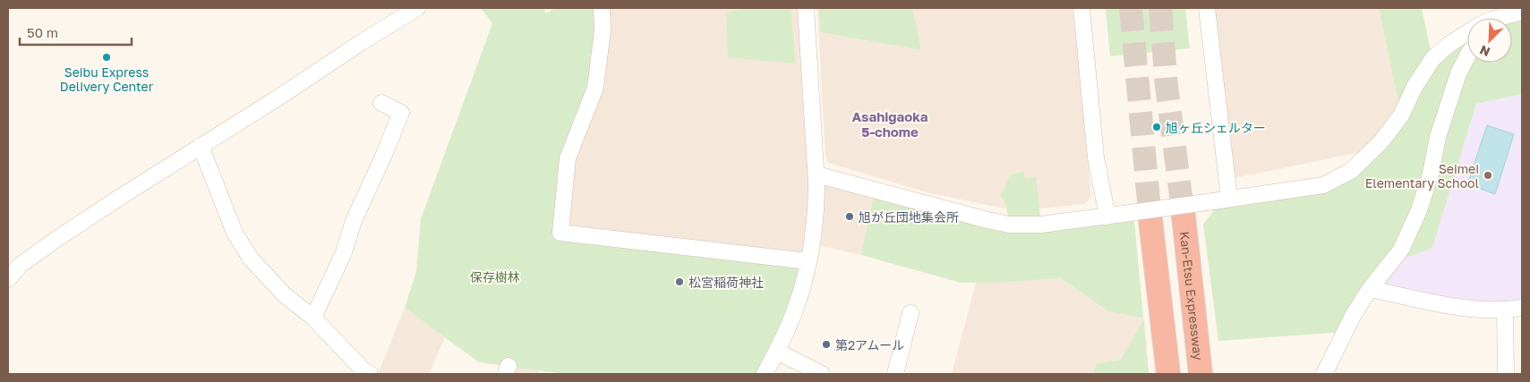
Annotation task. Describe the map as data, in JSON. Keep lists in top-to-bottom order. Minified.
{"streets":{"highway":["Kan-Etsu Expressway"]},"districts":["Asahigaoka 5-chome"],"parks":["保存樹林"],"places":["Seibu Express Delivery Center","旭ヶ丘シェルター","Seimei Elementary School","旭が丘団地集会所","松宮稲荷神社","第2アムール"],"scale_bar":"50 m","north":"bottom left"}
